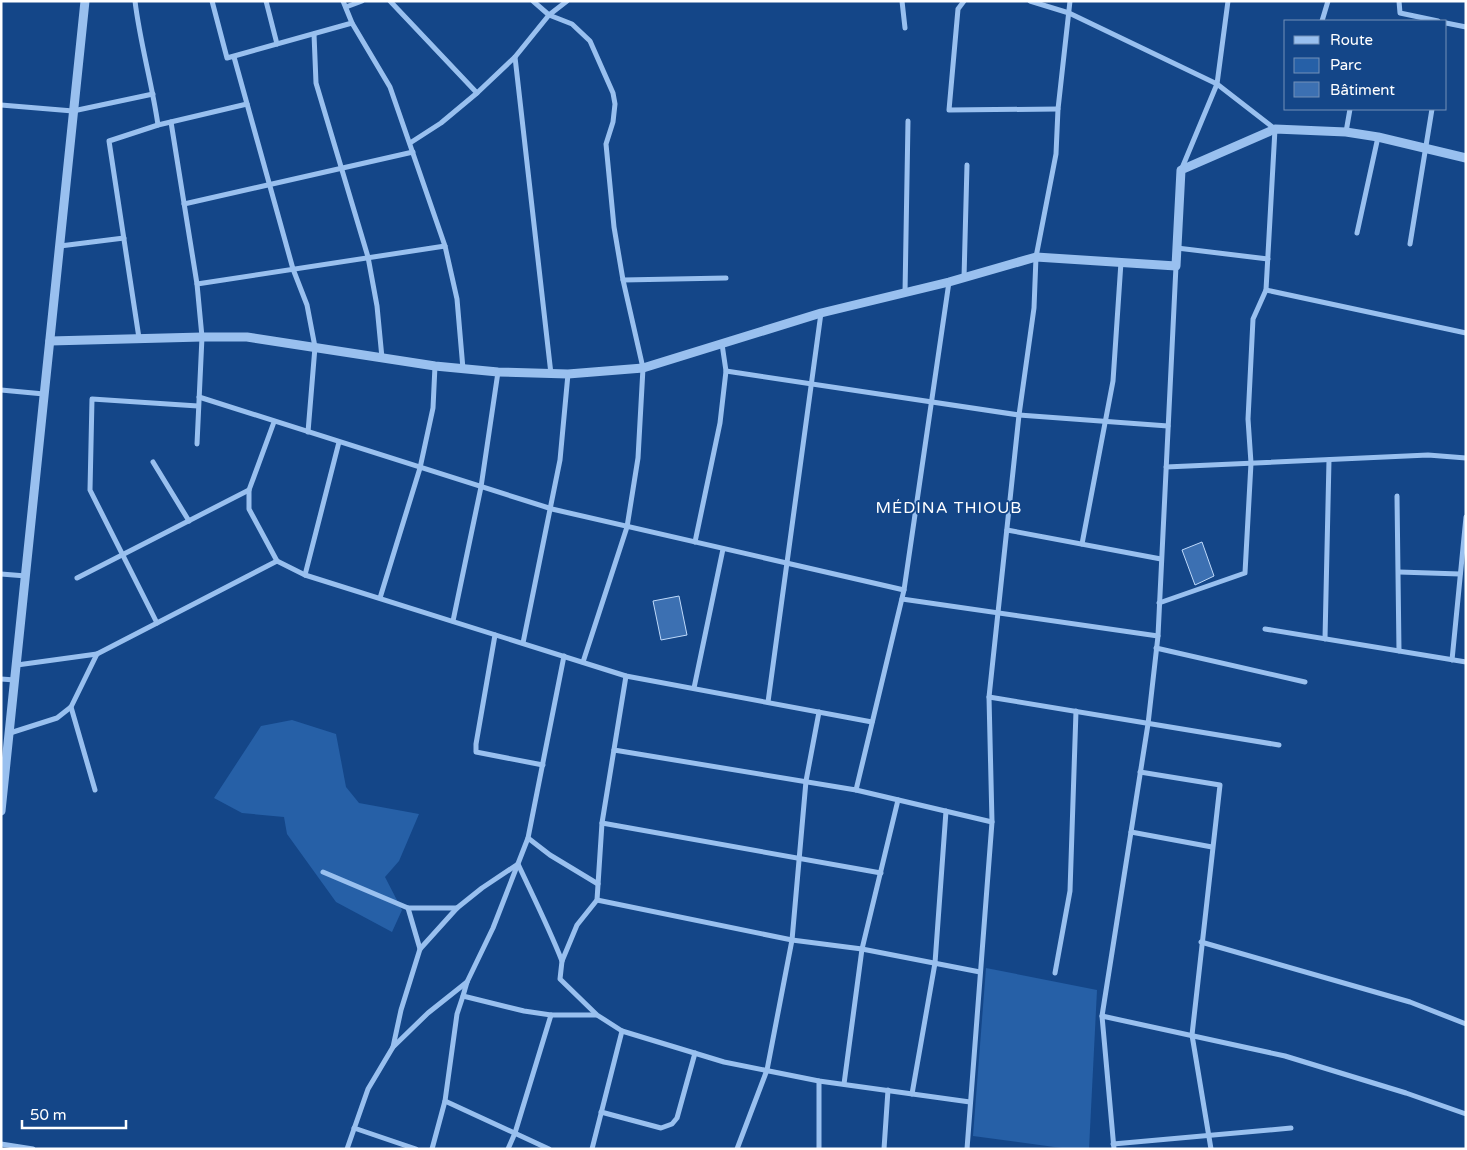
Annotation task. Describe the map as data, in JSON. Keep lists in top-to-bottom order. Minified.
{"districts":["MÉDINA THIOUB"],"legend":["Route","Parc","Bâtiment"],"scale_bar":"50 m"}
